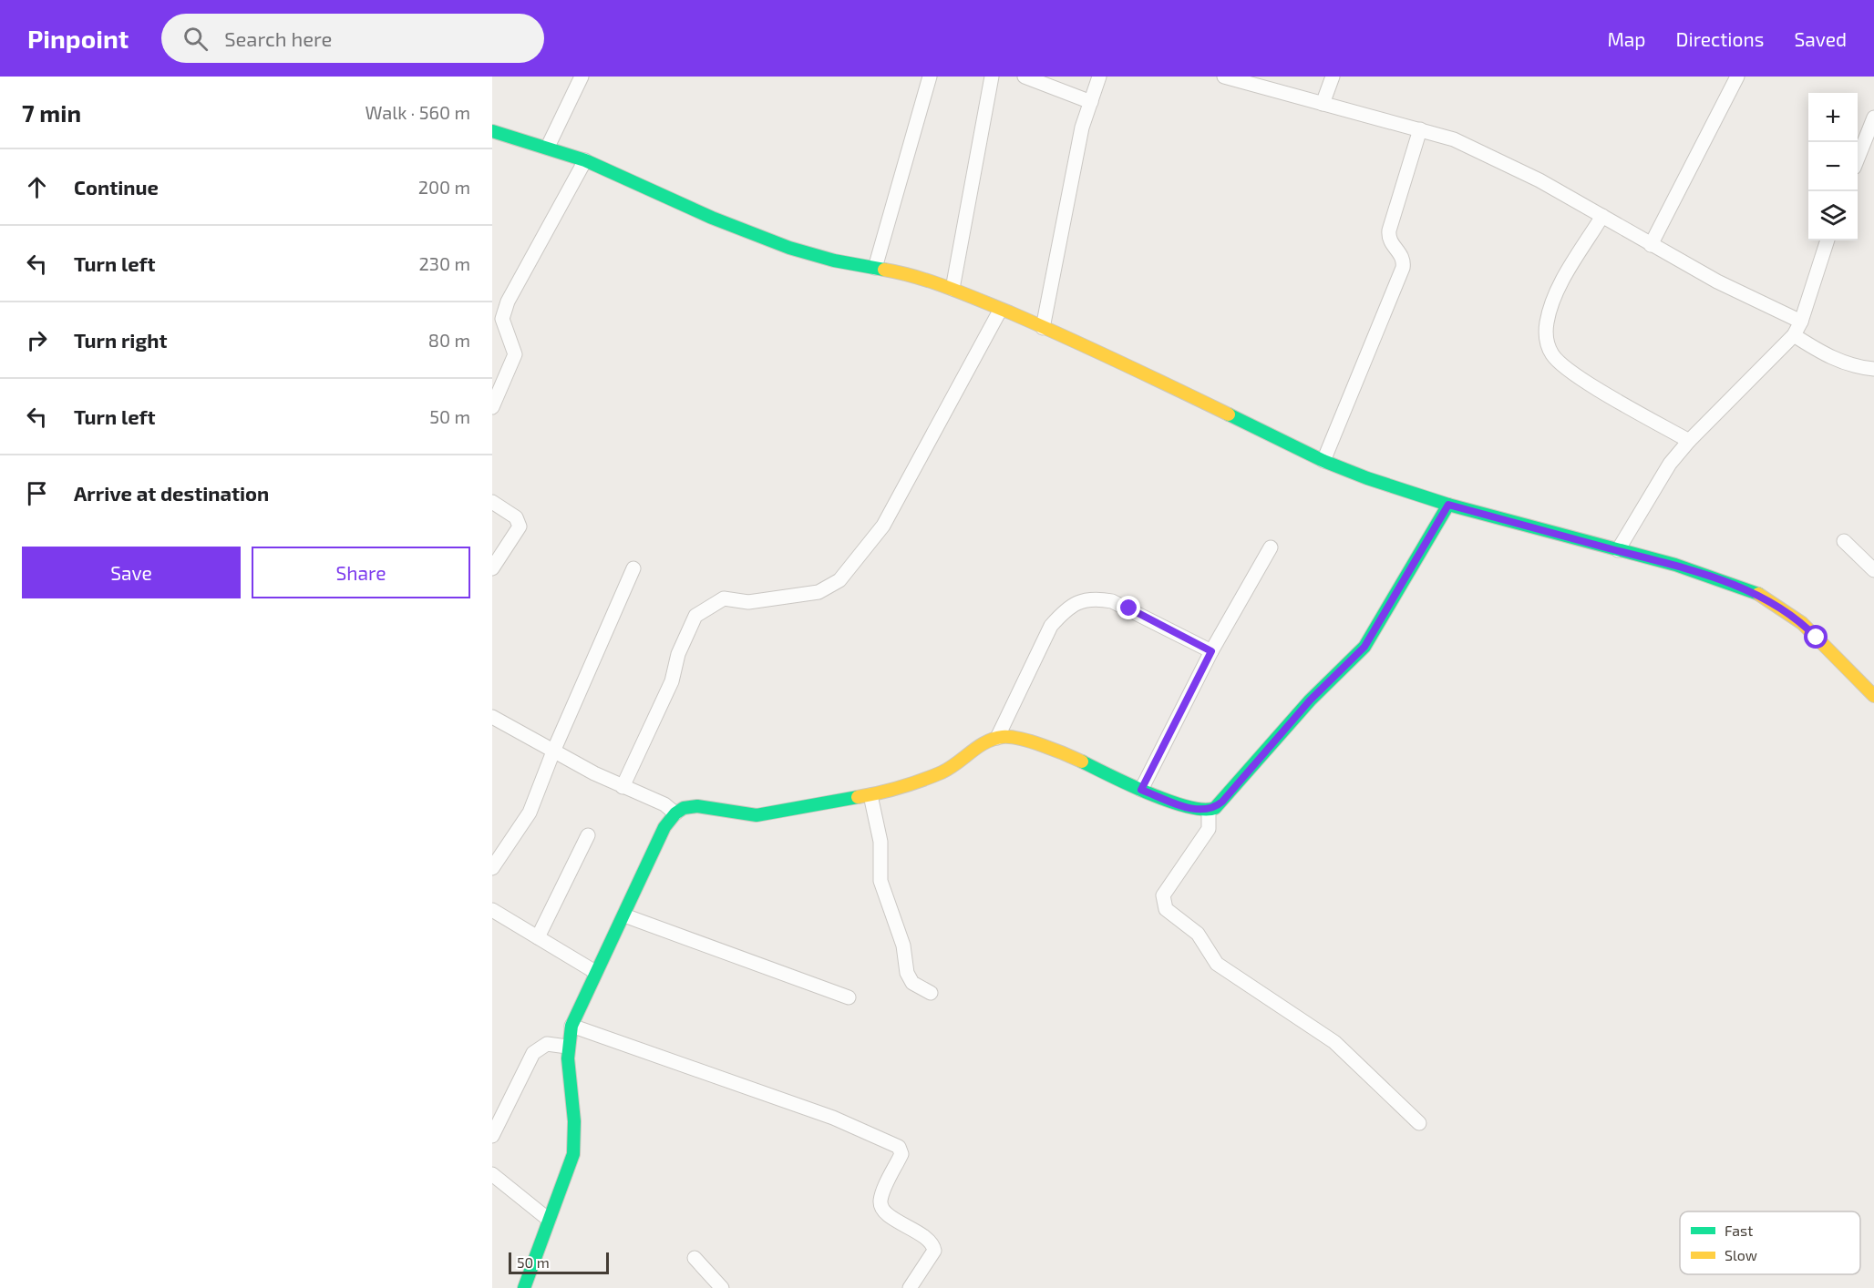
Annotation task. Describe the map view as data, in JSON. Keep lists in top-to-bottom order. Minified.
{"legend":["Fast","Slow"],"scale_bar":"50 m","page":{"header":"Pinpoint","search":"Search here","nav":["Map","Directions","Saved"],"heading":["7 min","Walk · 560 m"],"map_buttons":["+","−"],"list":[["Continue","200 m"],["Turn left","230 m"],["Turn right","80 m"],["Turn left","50 m"],"Arrive at destination"],"buttons":["Save","Share"],"scale":"50 m"}}
